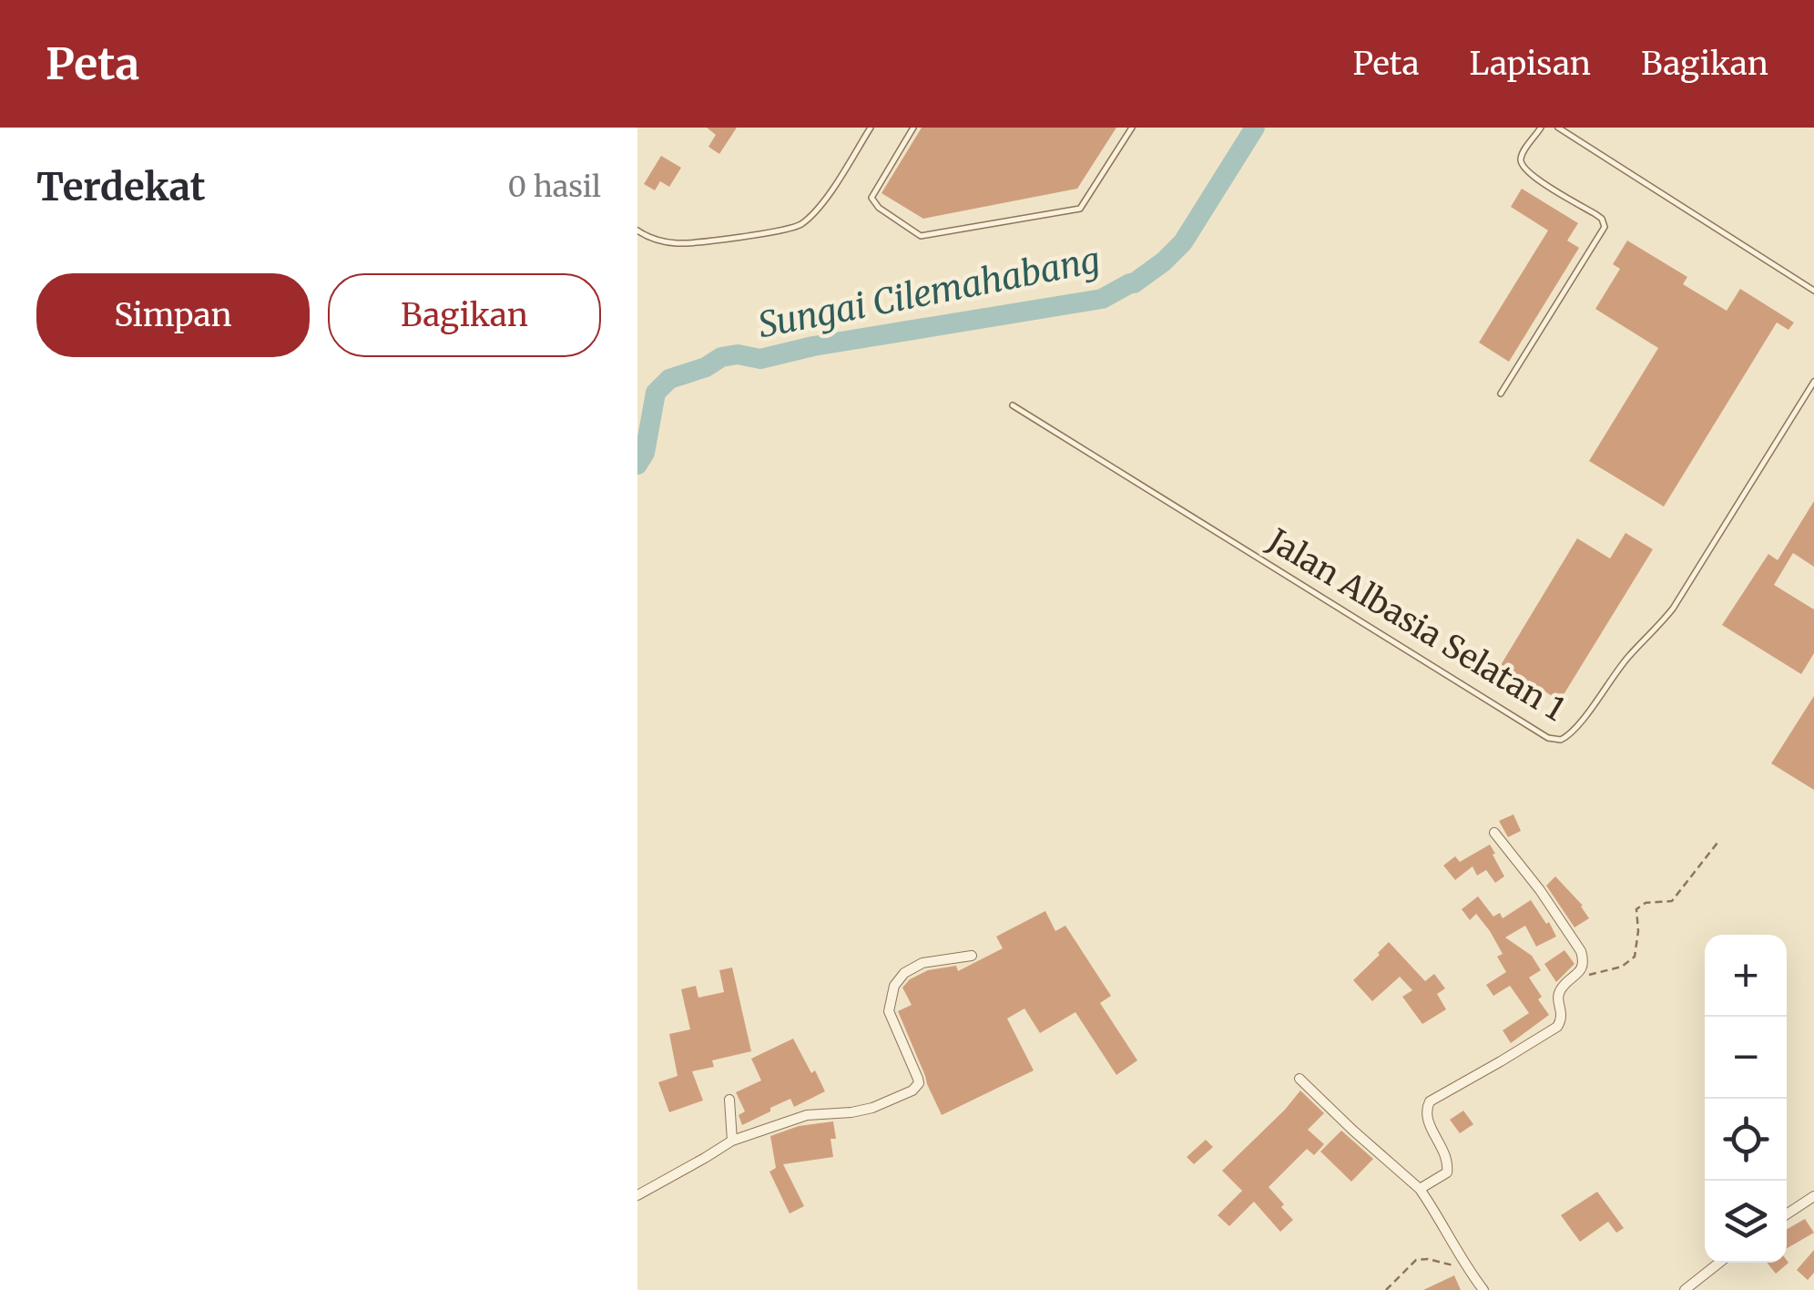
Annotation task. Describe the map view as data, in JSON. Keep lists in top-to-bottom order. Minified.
{"streets":{"lane":["Jalan Albasia Selatan 1"]},"water":["Sungai Cilemahabang"],"page":{"header":"Peta","nav":["Peta","Lapisan","Bagikan"],"heading":["Terdekat","0 hasil"],"buttons":["Simpan","Bagikan"],"map_buttons":["+","−"]}}
